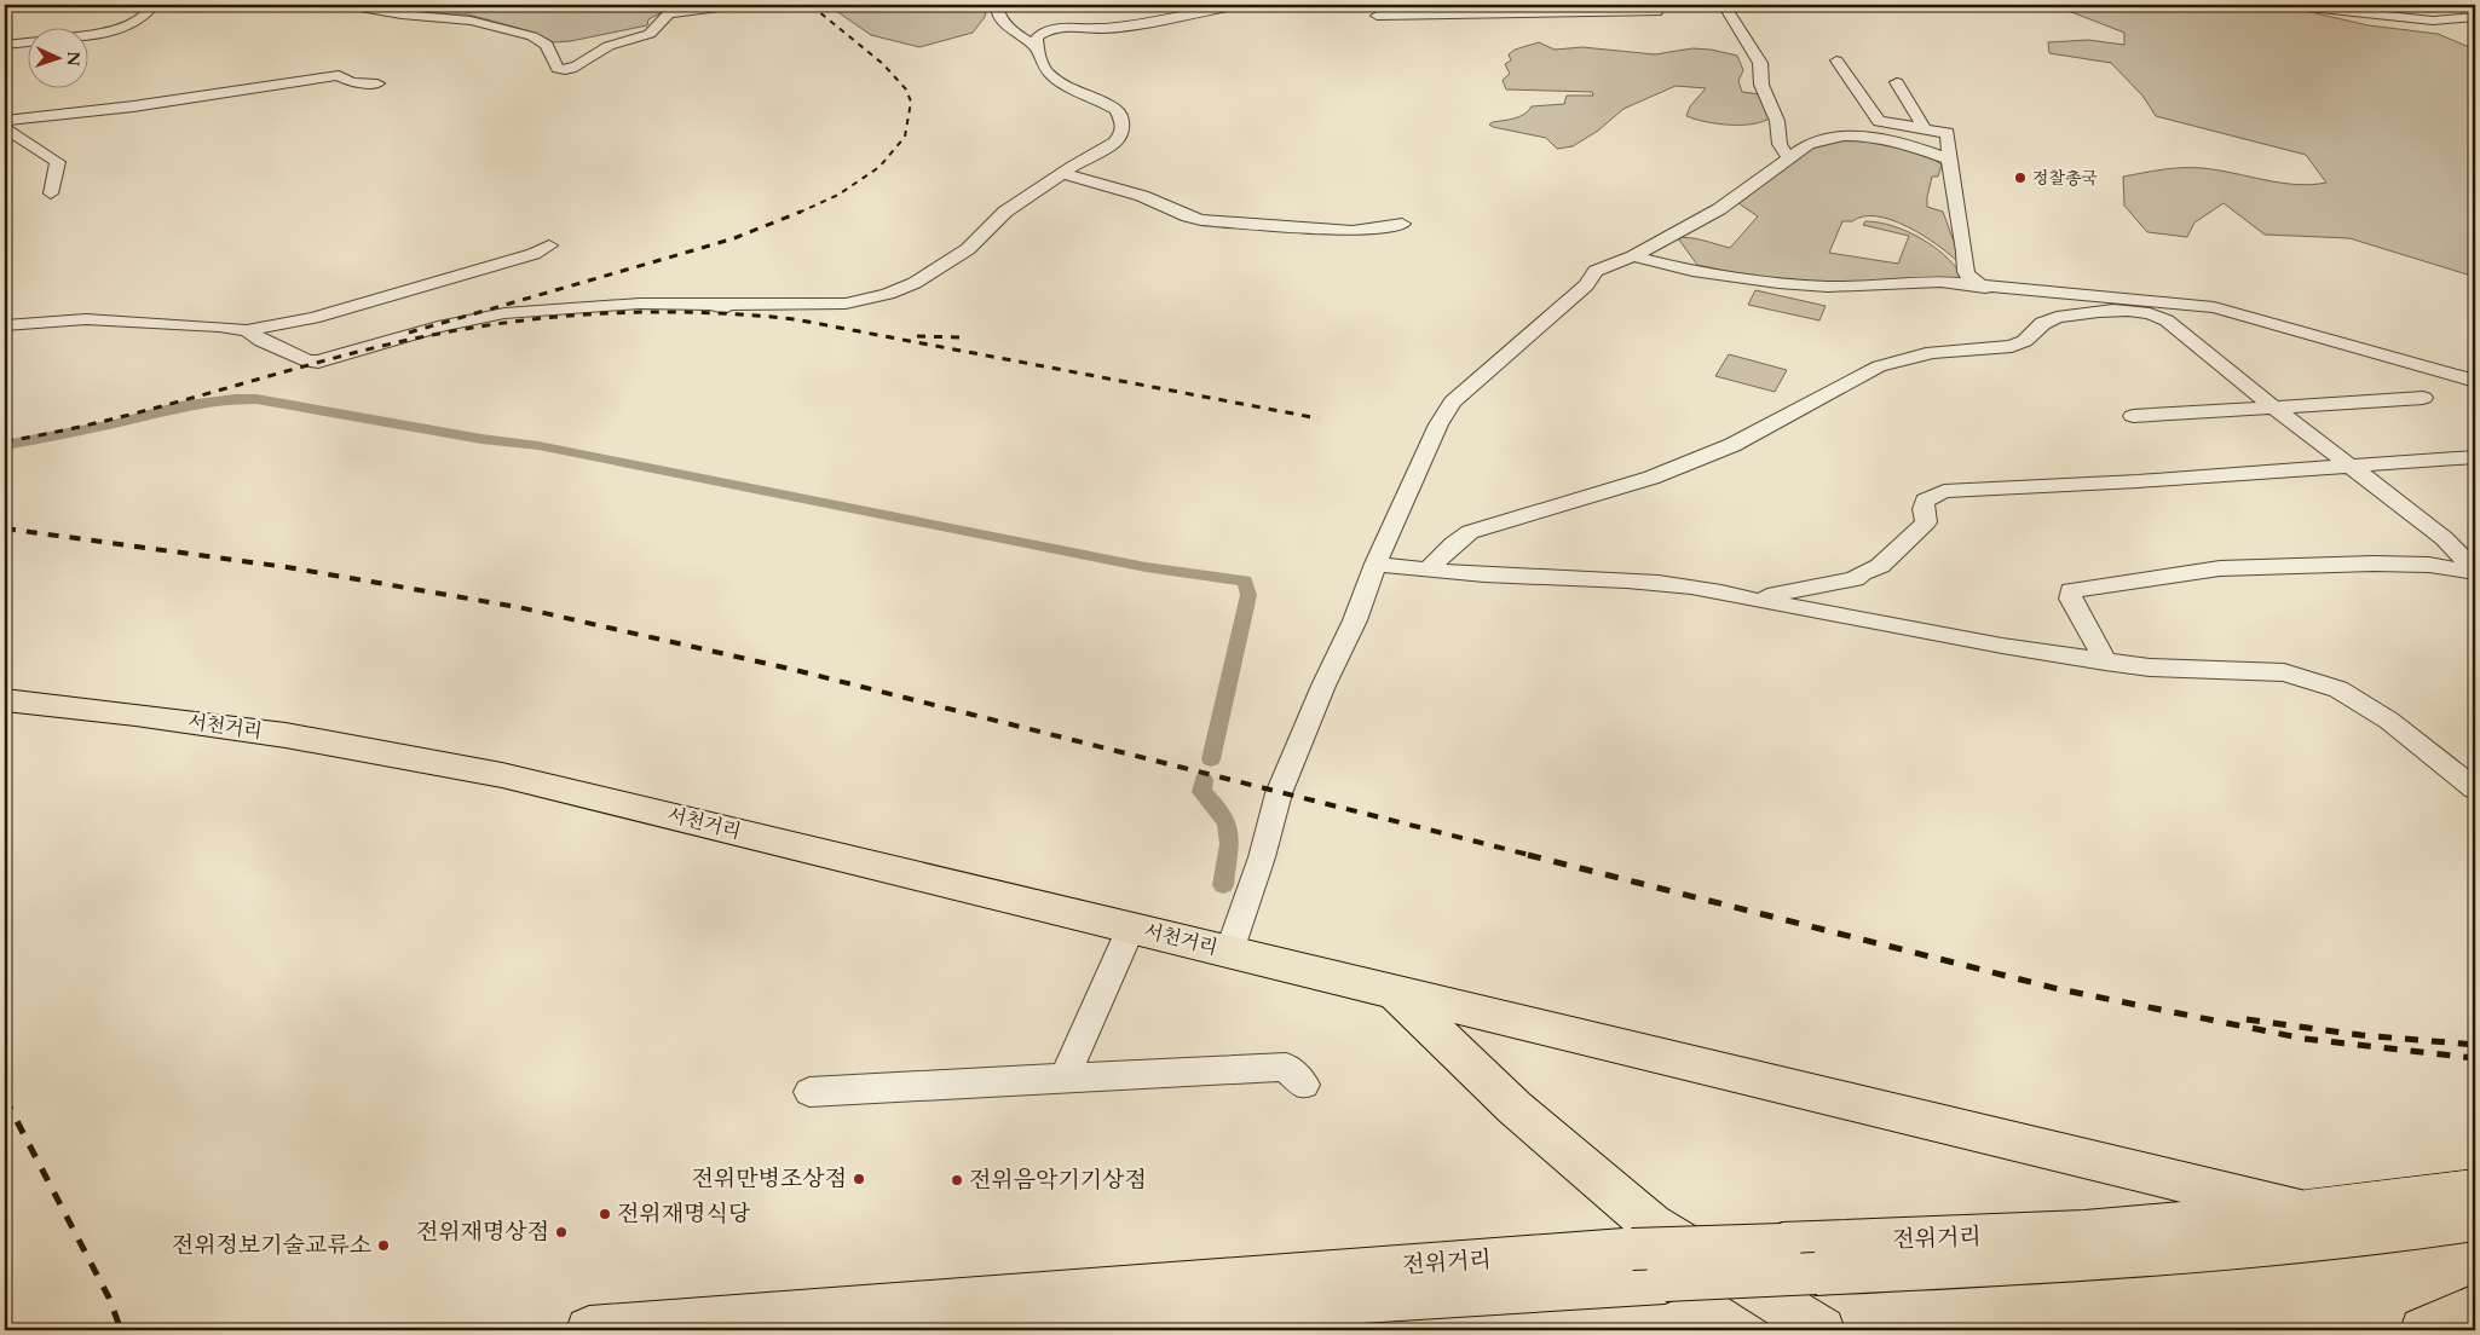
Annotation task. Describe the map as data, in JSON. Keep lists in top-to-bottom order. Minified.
{"streets":{"main road":["서천거리","전위거리"]},"crossings":[["서천거리","전위거리"]],"places":["정찰총국","전위만병조상점","전위음악기기상점","전위재명식당","전위재명상점","전위정보기술교류소"],"north":"right"}
